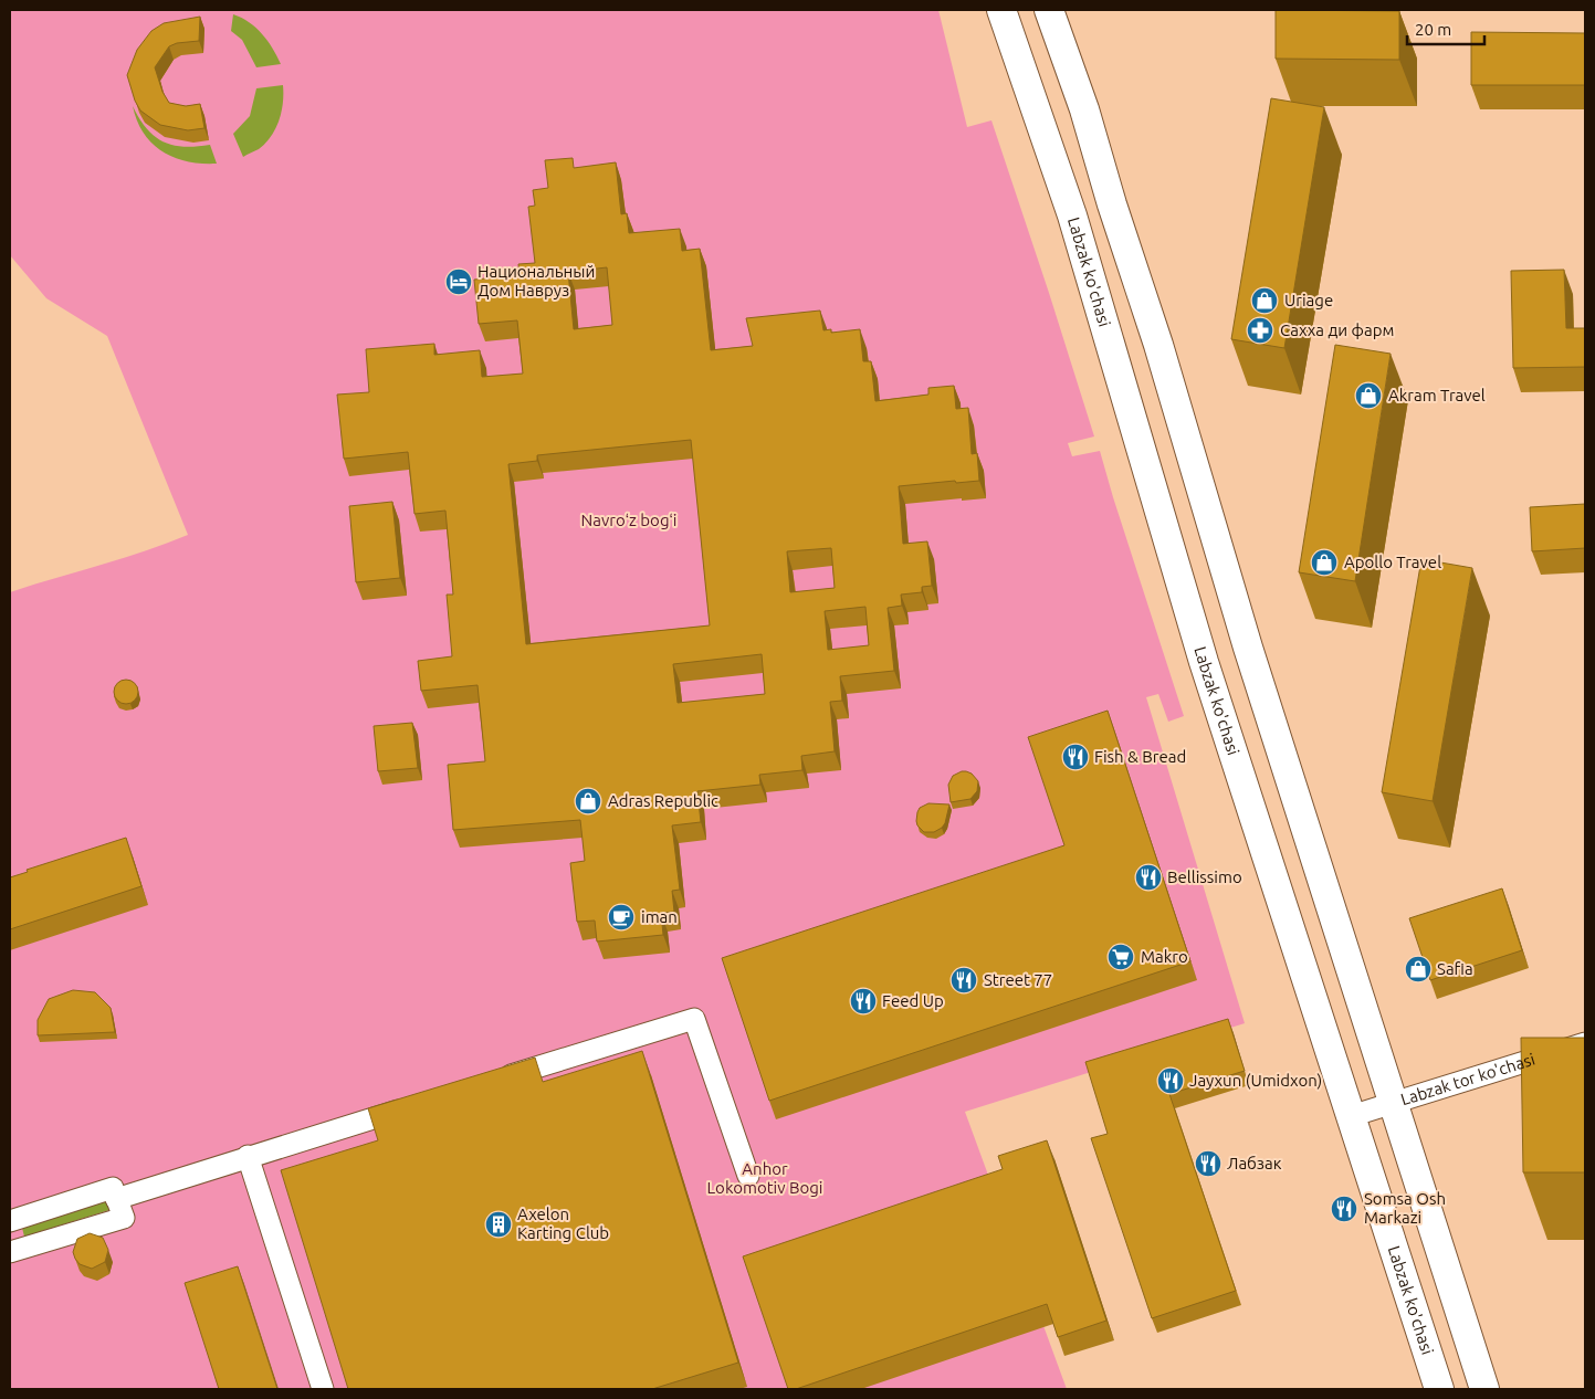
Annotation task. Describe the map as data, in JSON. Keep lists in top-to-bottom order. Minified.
{"streets":{"main road":["Labzak ko'chasi"],"street":["Labzak tor ko'chasi"]},"crossings":[["Labzak ko'chasi","Labzak tor ko'chasi"]],"parks":["Navroʻz bogʻi","Anhor Lokomotiv Bogi"],"places":{"hotel":["Национальный Дом Навруз"],"shop":["Uriage","Akram Travel","Apollo Travel","Adras Republic","Safia"],"pharmacy":["Сахха ди фарм"],"restaurant":["Fish & Bread","Bellissimo","Street 77","Feed Up","Jayxun (Umidxon)","Лабзак","Somsa Osh Markazi"],"cafe":["iman"],"supermarket":["Makro"],"building":["Axelon Karting Club"]},"scale_bar":"20 m"}
